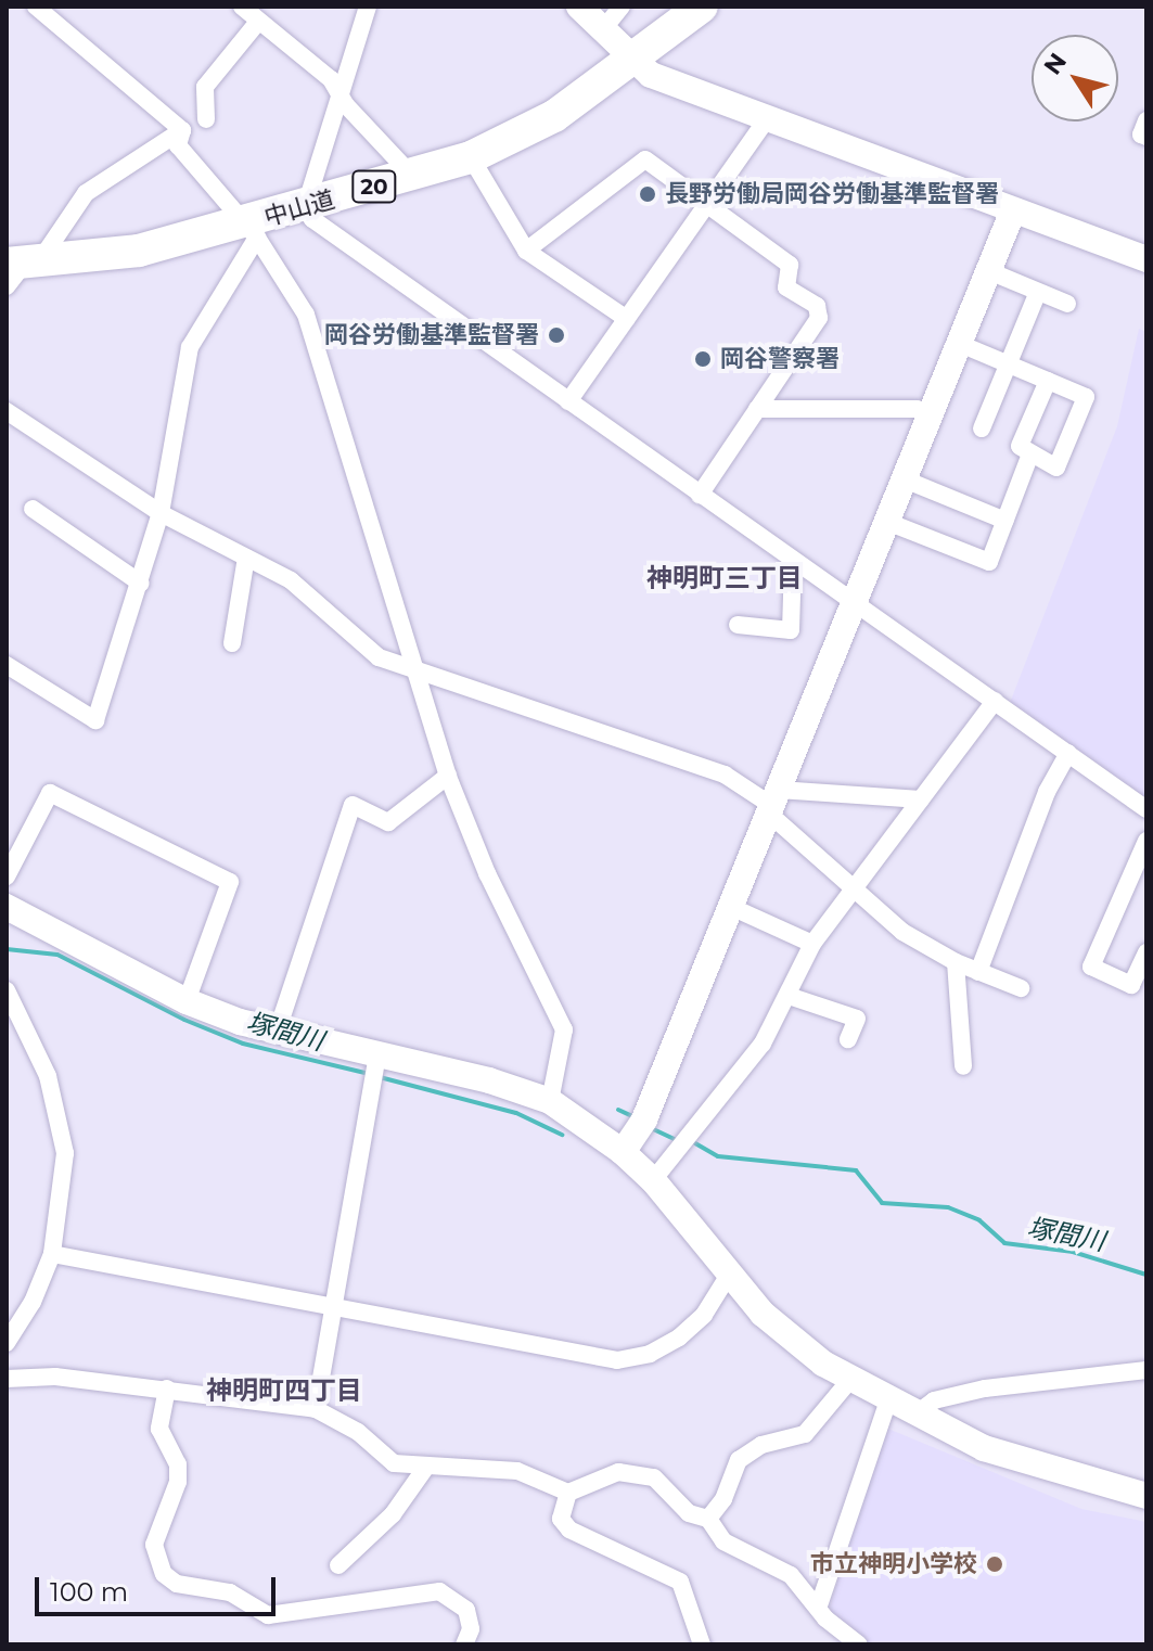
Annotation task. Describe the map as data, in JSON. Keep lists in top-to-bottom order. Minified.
{"streets":{"highway":["20","中山道"]},"districts":["神明町三丁目","神明町四丁目"],"water":["塚間川"],"places":["長野労働局岡谷労働基準監督署","岡谷労働基準監督署","岡谷警察署","市立神明小学校"],"scale_bar":"100 m","north":"top left"}
